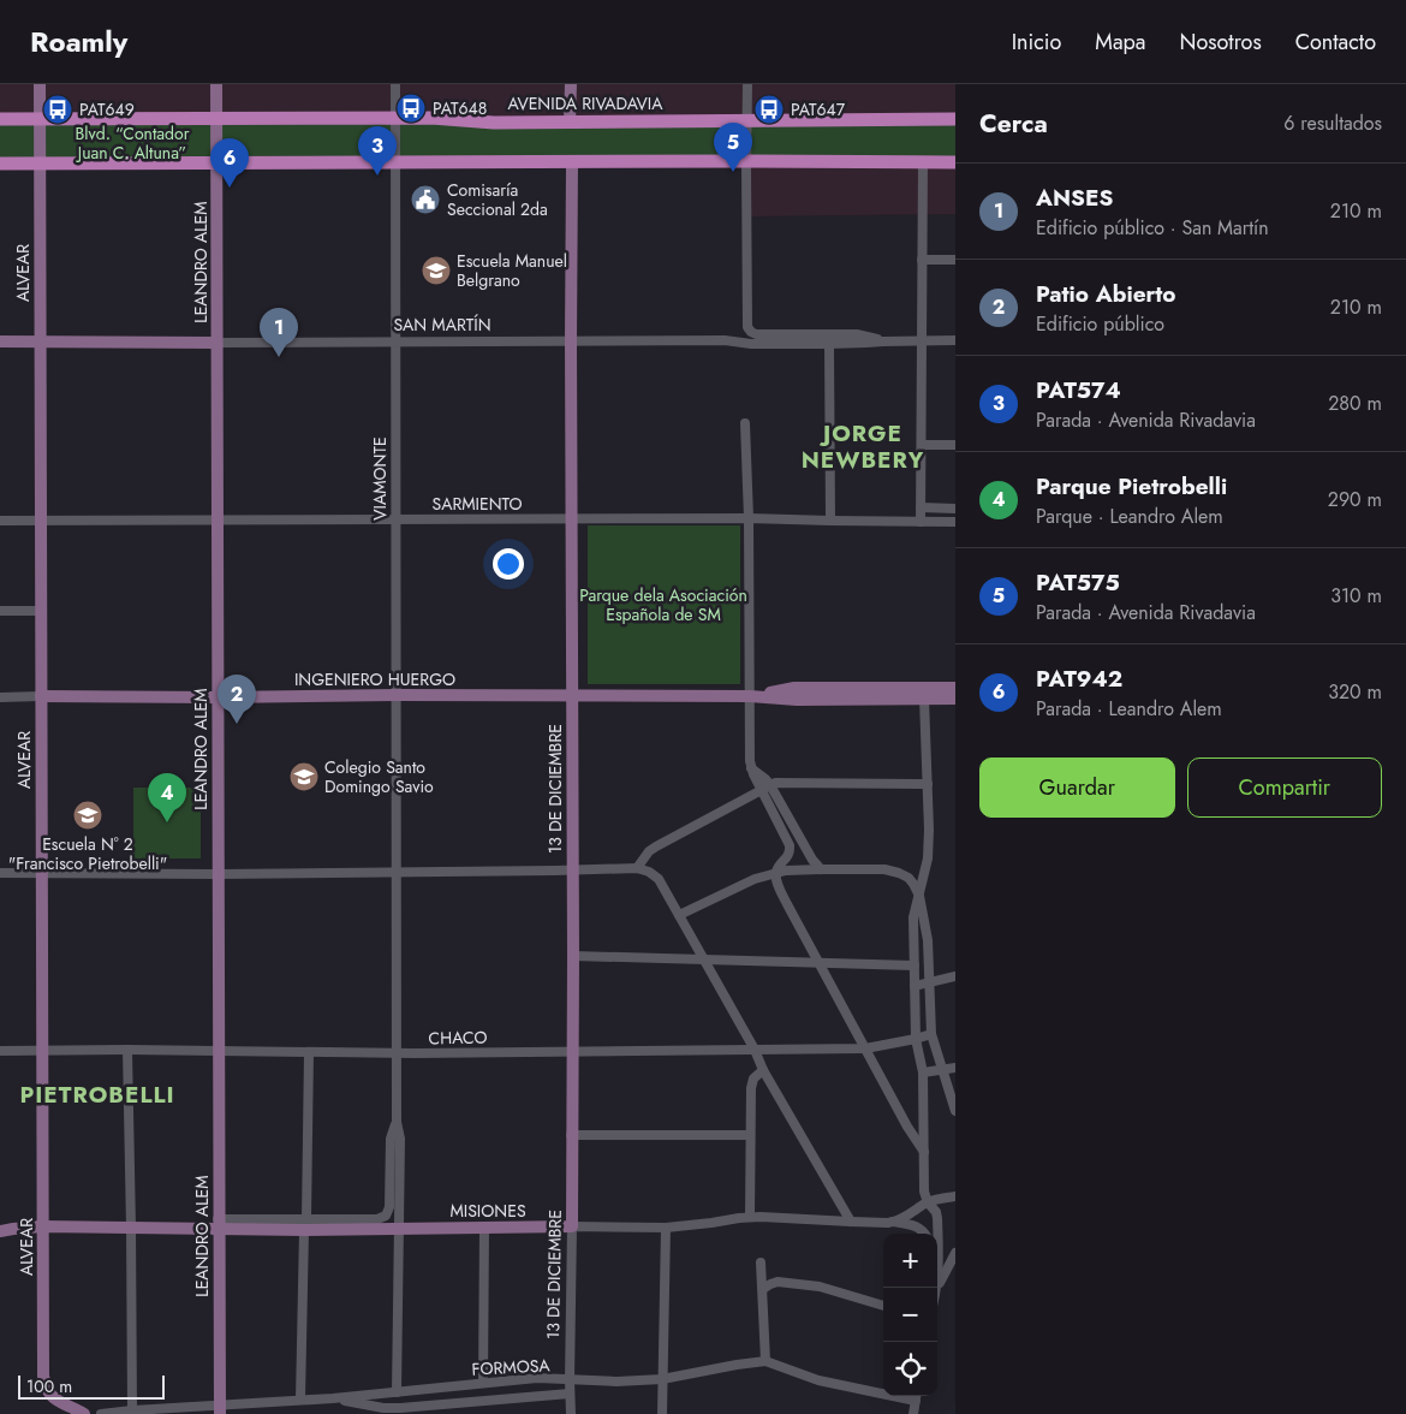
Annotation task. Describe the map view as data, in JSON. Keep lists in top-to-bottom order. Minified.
{"streets":{"main road":["AVENIDA RIVADAVIA","LEANDRO ALEM","ALVEAR","SAN MARTÍN","INGENIERO HUERGO","13 DE DICIEMBRE","MISIONES"],"street":["VIAMONTE","SARMIENTO","CHACO","FORMOSA"]},"crossings":[["AVENIDA RIVADAVIA","LEANDRO ALEM"],["AVENIDA RIVADAVIA","ALVEAR"],["AVENIDA RIVADAVIA","VIAMONTE"],["LEANDRO ALEM","SAN MARTÍN"],["LEANDRO ALEM","SARMIENTO"],["LEANDRO ALEM","INGENIERO HUERGO"],["LEANDRO ALEM","CHACO"],["LEANDRO ALEM","MISIONES"],["LEANDRO ALEM","FORMOSA"],["ALVEAR","SAN MARTÍN"],["ALVEAR","SARMIENTO"],["ALVEAR","INGENIERO HUERGO"],["ALVEAR","CHACO"],["ALVEAR","MISIONES"],["SAN MARTÍN","VIAMONTE"],["SAN MARTÍN","13 DE DICIEMBRE"],["VIAMONTE","SARMIENTO"],["VIAMONTE","INGENIERO HUERGO"],["VIAMONTE","CHACO"],["SARMIENTO","13 DE DICIEMBRE"],["INGENIERO HUERGO","13 DE DICIEMBRE"],["13 DE DICIEMBRE","CHACO"],["13 DE DICIEMBRE","MISIONES"],["13 DE DICIEMBRE","FORMOSA"]],"districts":["JORGE NEWBERY","PIETROBELLI"],"parks":["Blvd. “Contador Juan C. Altuna”","Parque dela Asociación Española de SM"],"places":{"bus stop":["PAT648","PAT649","PAT647"],"public building":["Comisaría Seccional 2da"],"school or university":["Escuela Manuel Belgrano","Colegio Santo Domingo Savio","Escuela N° 2 \"Francisco Pietrobelli\""]},"scale_bar":"100 m","page":{"header":"Roamly","nav":["Inicio","Mapa","Nosotros","Contacto"],"heading":["Cerca","6 resultados"],"pins":["5","3","6","1","2","4"],"list":[{"mark":"1","name":"ANSES","note":"Edificio público · San Martín","value":"210 m"},{"mark":"2","name":"Patio Abierto","note":"Edificio público","value":"210 m"},{"mark":"3","name":"PAT574","note":"Parada · Avenida Rivadavia","value":"280 m"},{"mark":"4","name":"Parque Pietrobelli","note":"Parque · Leandro Alem","value":"290 m"},{"mark":"5","name":"PAT575","note":"Parada · Avenida Rivadavia","value":"310 m"},{"mark":"6","name":"PAT942","note":"Parada · Leandro Alem","value":"320 m"}],"buttons":["Guardar","Compartir"],"map_buttons":["+","−"],"scale":"100 m"}}
